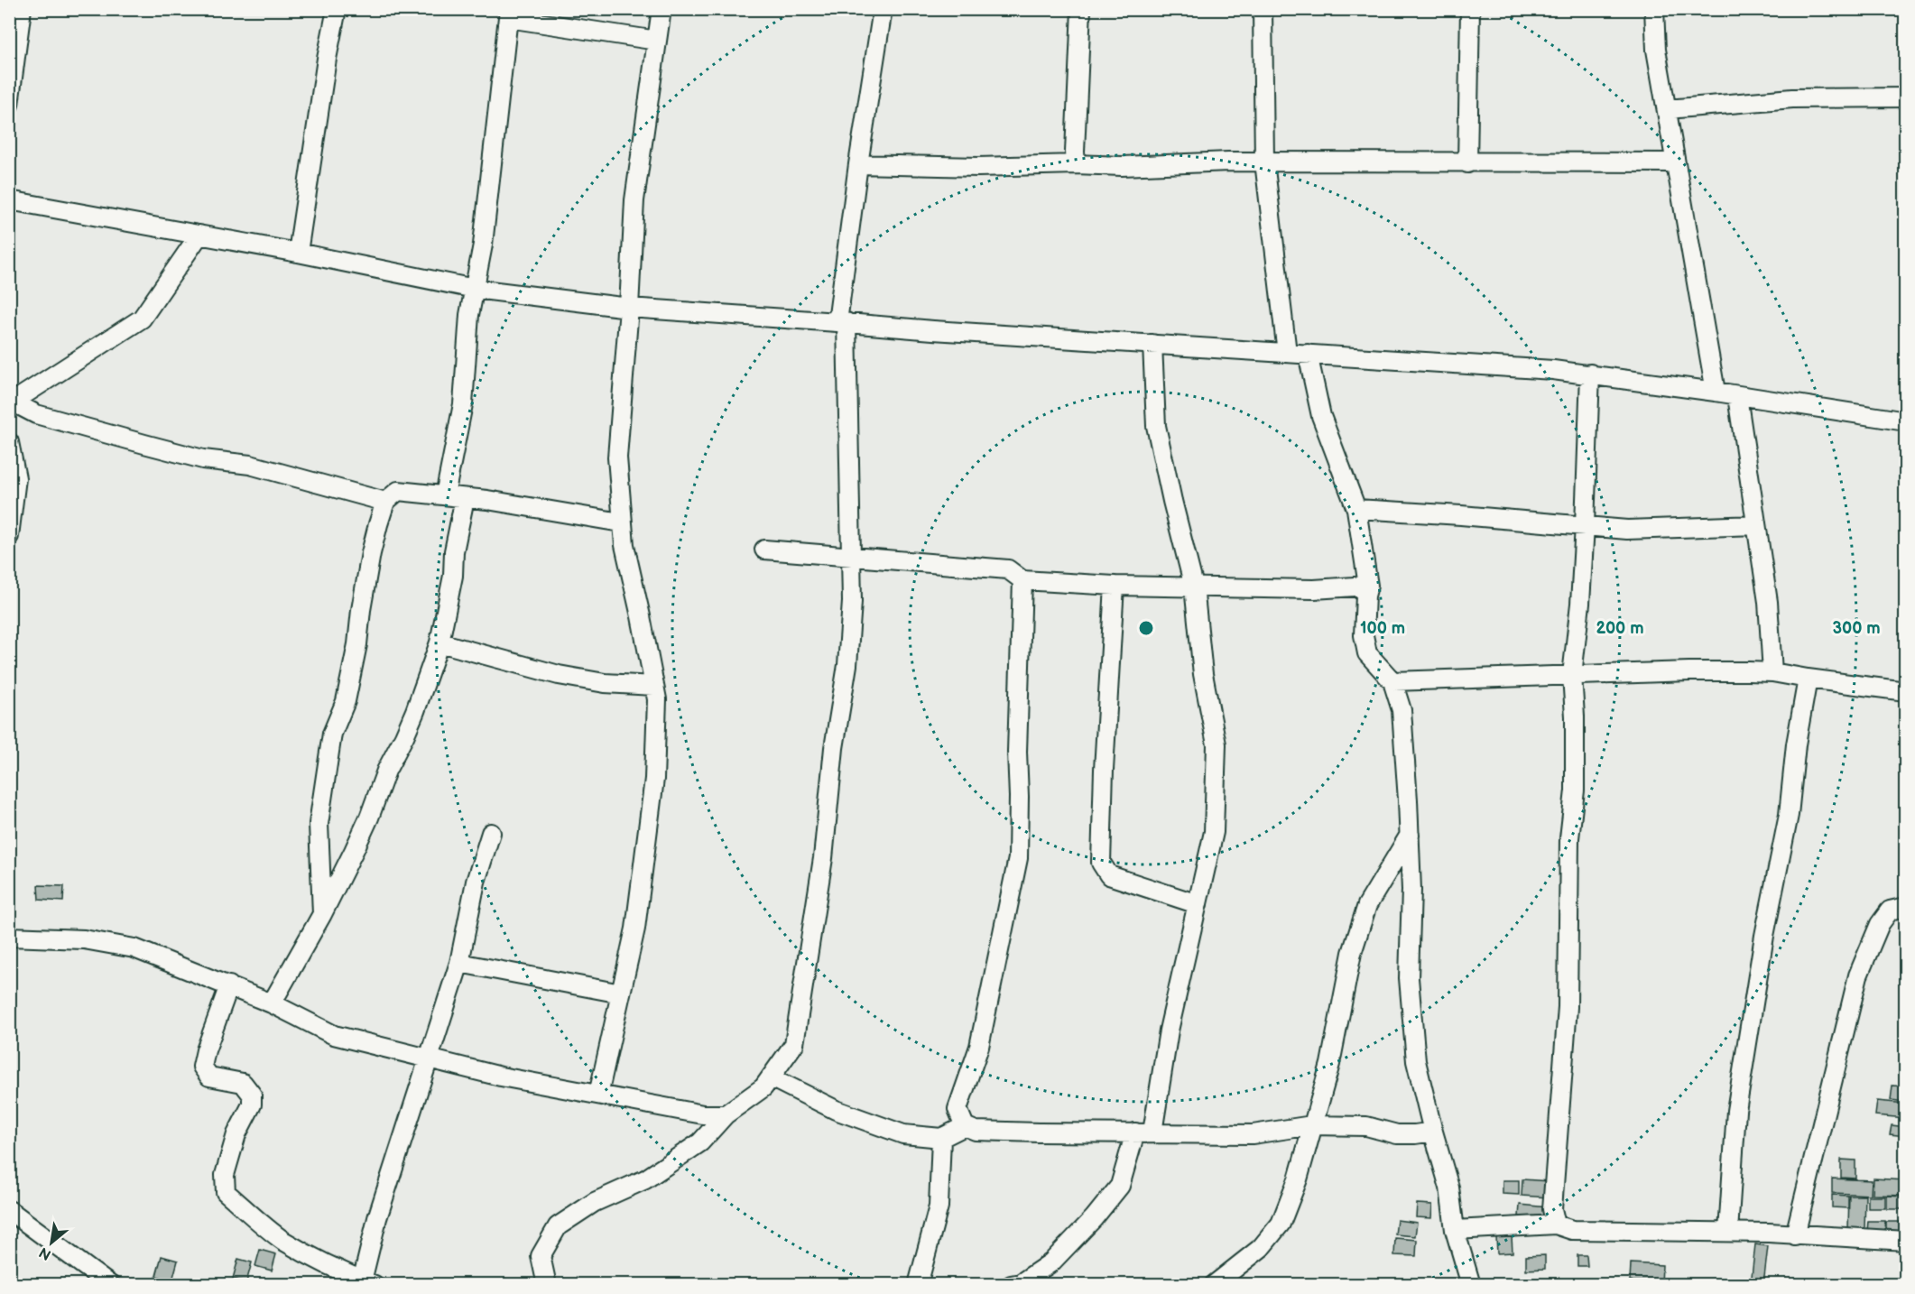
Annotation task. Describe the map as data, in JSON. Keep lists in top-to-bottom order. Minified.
{"north":"bottom left","rings":["100 m","200 m","300 m"]}
